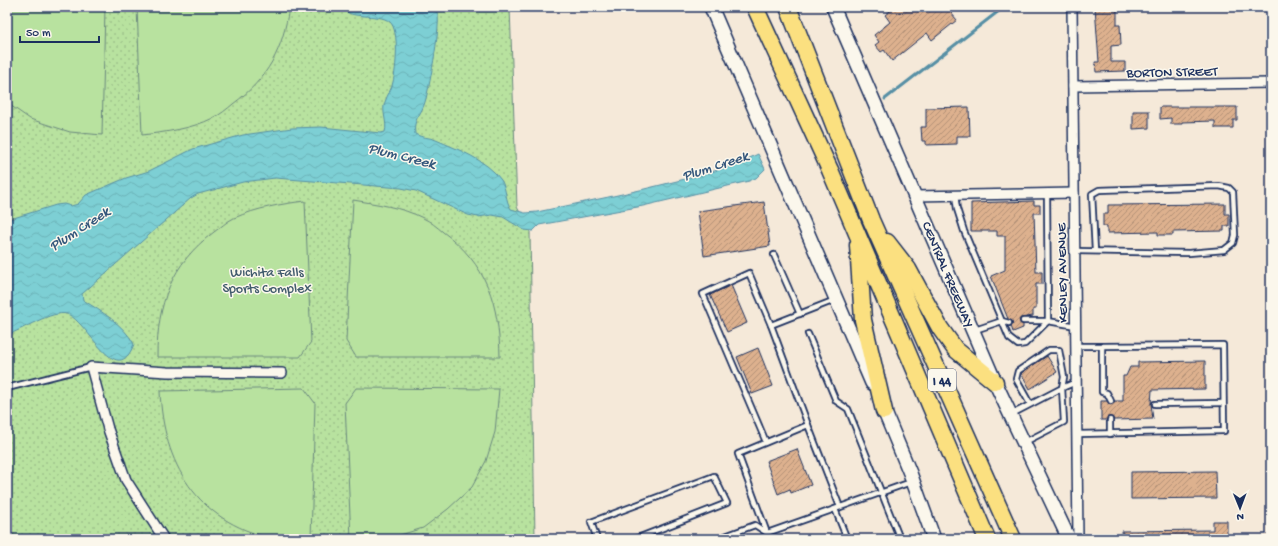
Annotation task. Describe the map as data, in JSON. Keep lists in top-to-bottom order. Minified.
{"streets":{"highway":["I 44"],"main road":["CENTRAL FREEWAY"],"street":["BORTON STREET","KENLEY AVENUE"]},"crossings":[["BORTON STREET","KENLEY AVENUE"]],"water":["Plum Creek"],"parks":["Wichita Falls Sports Complex"],"scale_bar":"50 m","north":"bottom"}
